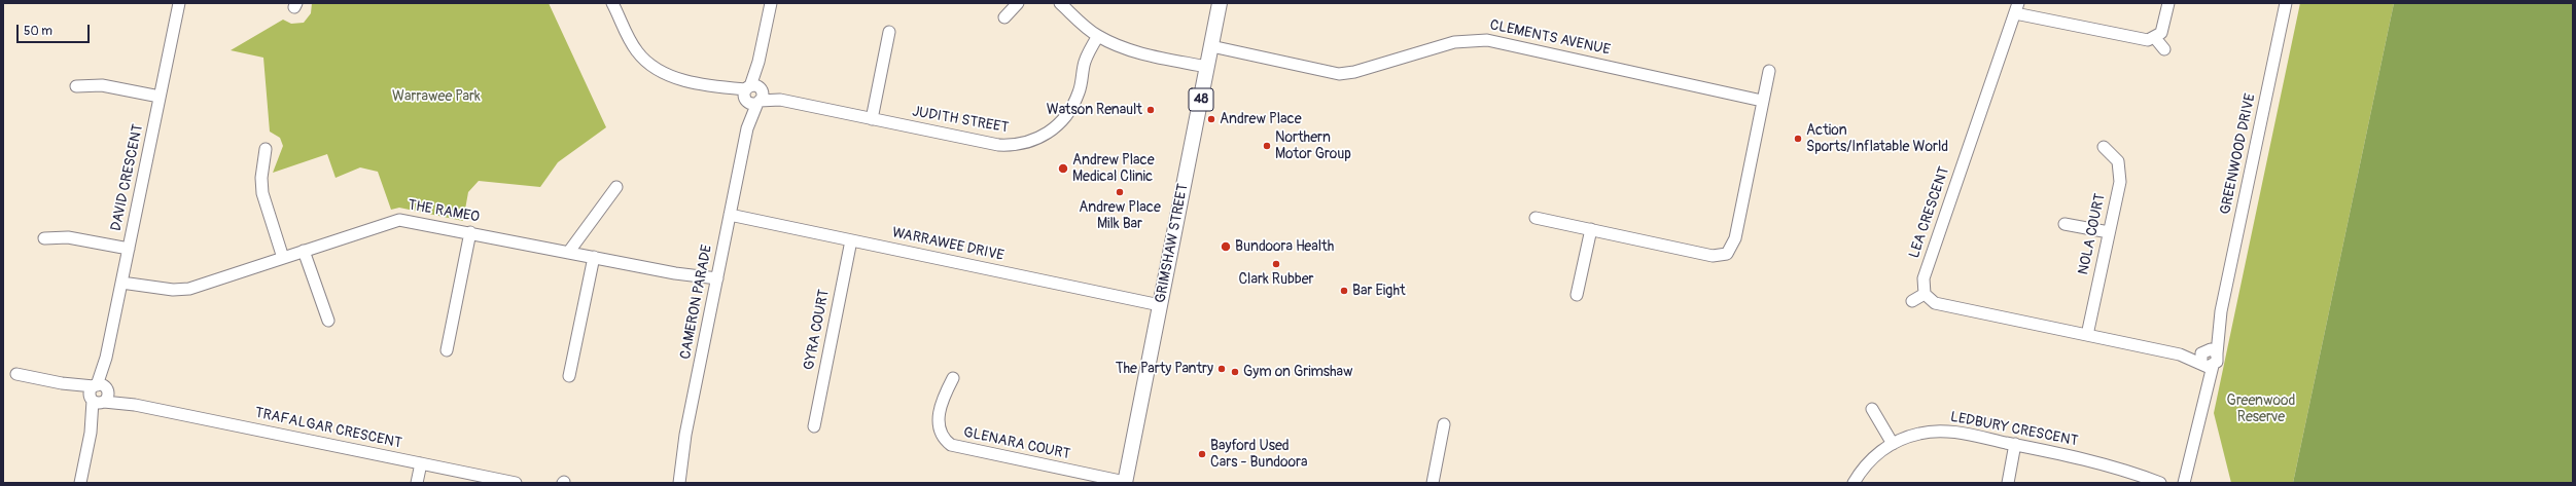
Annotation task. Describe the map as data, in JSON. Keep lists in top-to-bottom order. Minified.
{"streets":{"main road":["48","GRIMSHAW STREET"],"street":["CLEMENTS AVENUE","JUDITH STREET","GREENWOOD DRIVE","DAVID CRESCENT","THE RAMEO","LEA CRESCENT","NOLA COURT","WARRAWEE DRIVE","CAMERON PARADE","GYRA COURT","TRAFALGAR CRESCENT","LEDBURY CRESCENT","GLENARA COURT"]},"crossings":[["CLEMENTS AVENUE","GRIMSHAW STREET"],["JUDITH STREET","CAMERON PARADE"],["DAVID CRESCENT","THE RAMEO"],["DAVID CRESCENT","TRAFALGAR CRESCENT"],["THE RAMEO","CAMERON PARADE"],["GRIMSHAW STREET","WARRAWEE DRIVE"],["GRIMSHAW STREET","GLENARA COURT"],["WARRAWEE DRIVE","CAMERON PARADE"],["WARRAWEE DRIVE","GYRA COURT"]],"parks":["Warrawee Park","Greenwood Reserve"],"places":["Watson Renault","Andrew Place","Action Sports/Inflatable World","Northern Motor Group","Andrew Place Medical Clinic","Andrew Place Milk Bar","Bundoora Health","Clark Rubber","Bar Eight","The Party Pantry","Gym on Grimshaw","Bayford Used Cars - Bundoora"],"scale_bar":"50 m"}
